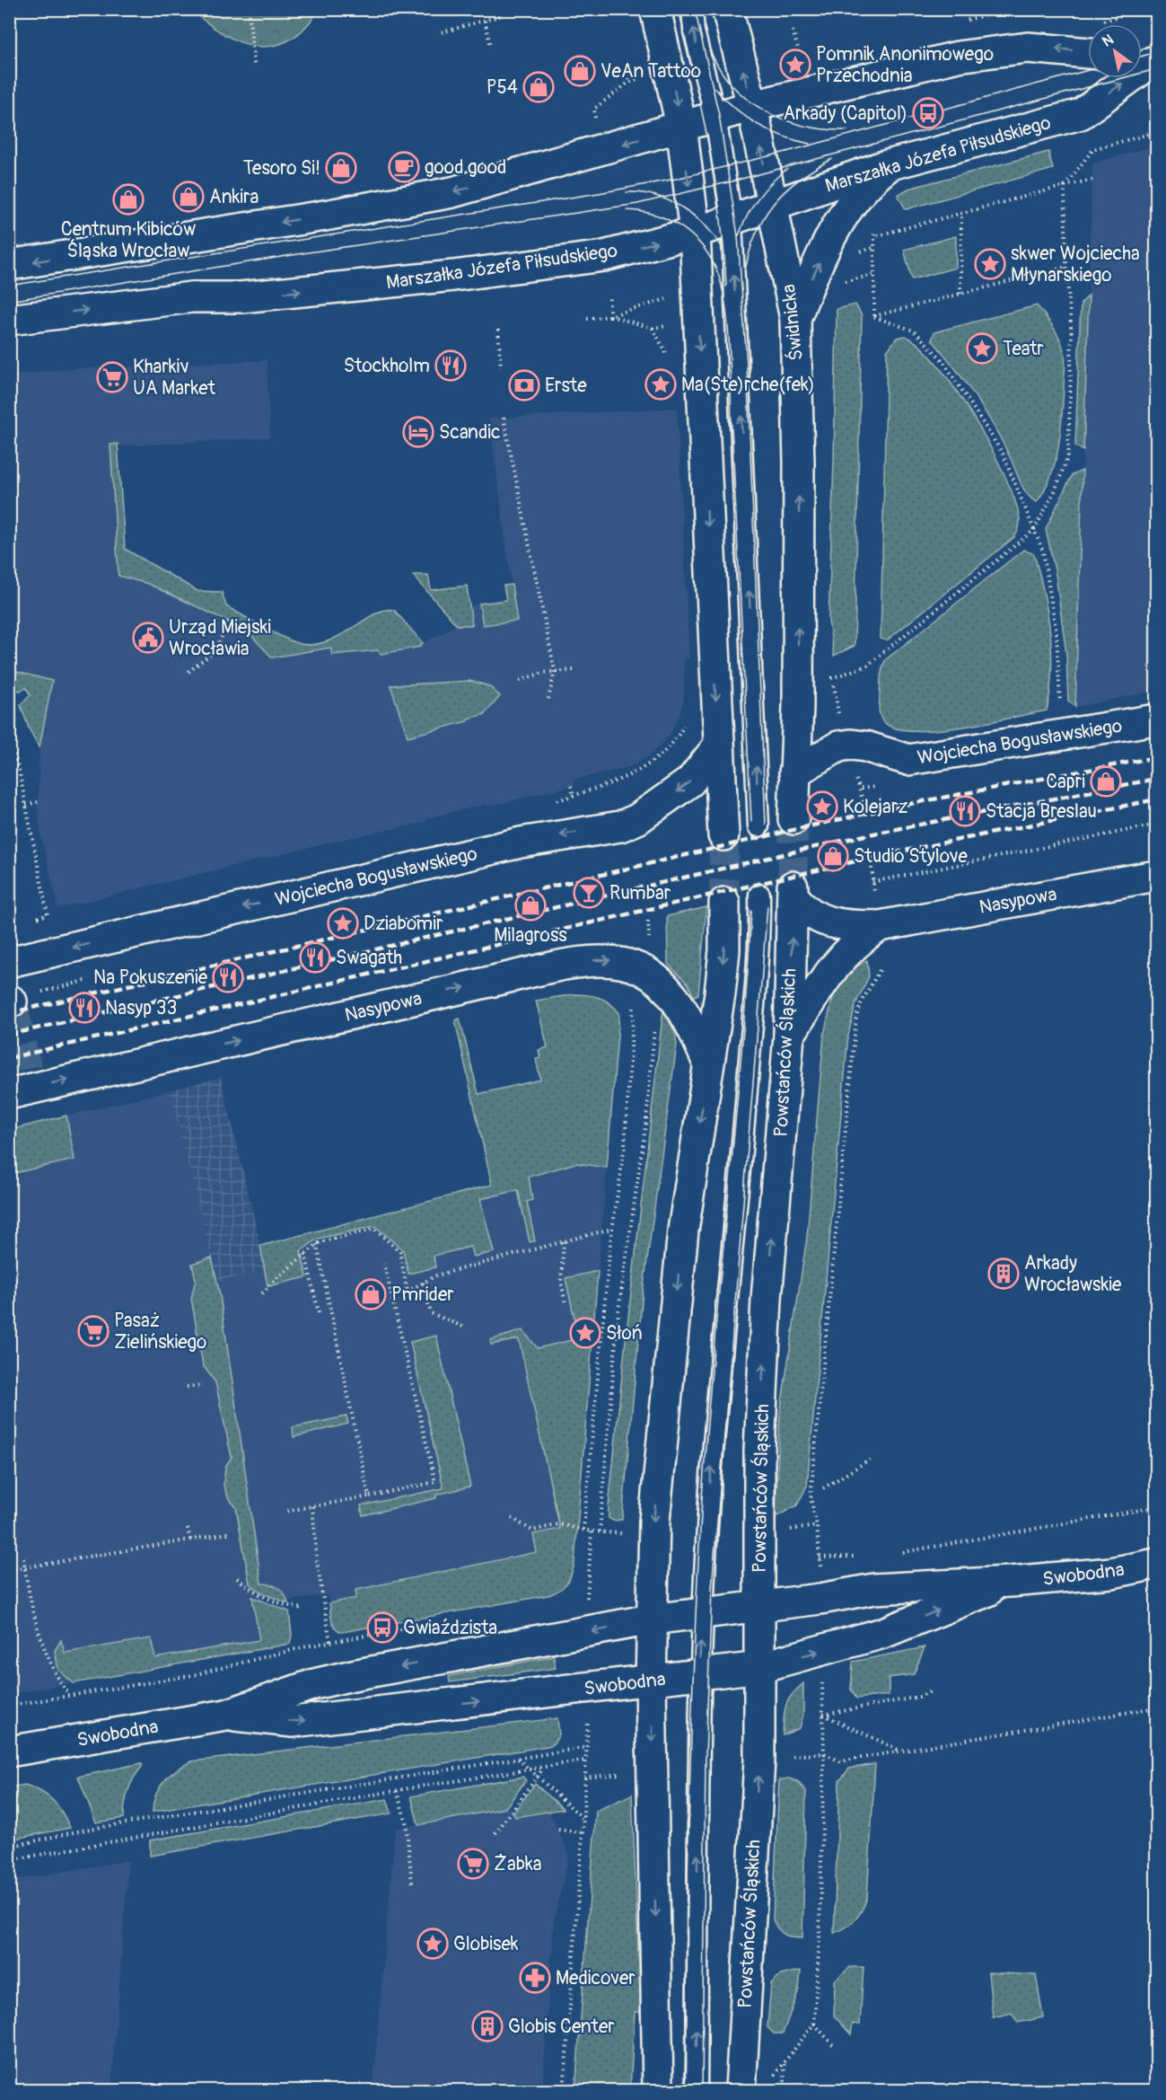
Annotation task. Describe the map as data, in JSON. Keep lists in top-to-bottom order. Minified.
{"streets":{"street":["Marszałka Józefa Piłsudskiego","Świdnicka","Wojciecha Bogusławskiego","Nasypowa","Powstańców Śląskich","Swobodna"]},"crossings":[["Marszałka Józefa Piłsudskiego","Świdnicka"],["Nasypowa","Powstańców Śląskich"],["Powstańców Śląskich","Swobodna"]],"one_way":["Wojciecha Bogusławskiego","Nasypowa"],"places":{"place":["Pomnik Anonimowego Przechodnia","skwer Wojciecha Młynarskiego","Teatr","Ma(Ste)rche(fek)","Kolejarz","Dziabomir","Słoń","Globisek"],"shop":["VeAn Tattoo","P54","Tesoro Si!","Ankira","Centrum Kibiców Śląska Wrocław","Capri","Studio Stylove","Milagross","Pmrider"],"bus stop":["Arkady (Capitol)","Gwiaździsta"],"cafe":["good good"],"restaurant":["Stockholm","Stacja Breslau","Swagath","Na Pokuszenie","Nasyp 33"],"supermarket":["Kharkiv UA Market","Pasaż Zielińskiego","Żabka"],"bank":["Erste"],"hotel":["Scandic"],"public building":["Urząd Miejski Wrocławia"],"bar":["Rumbar"],"building":["Arkady Wrocławskie","Globis Center"],"pharmacy":["Medicover"]},"north":"top left"}
